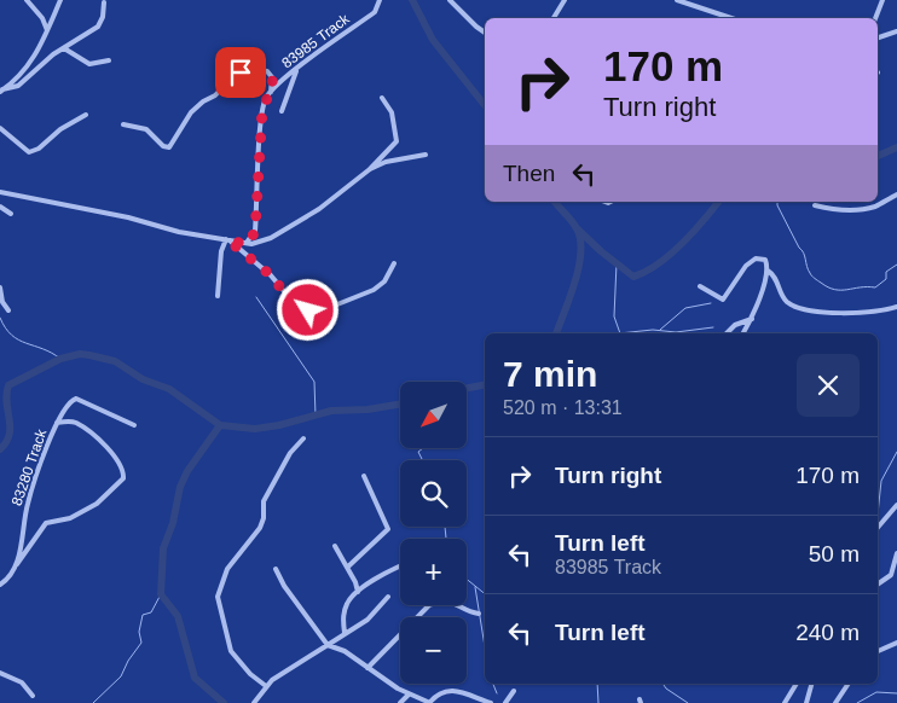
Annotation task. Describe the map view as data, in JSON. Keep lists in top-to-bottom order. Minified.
{"streets":{"street":["83985 Track","83280 Track"]},"north":"bottom left","page":{"turn":["170 m","Turn right"],"then":"Then","heading":["7 min","520 m · 13:31"],"map_buttons":["+","−"],"list":[{"name":"Turn right","value":"170 m"},{"name":"Turn left","note":"83985 Track","value":"50 m"},{"name":"Turn left","value":"240 m"}]}}
